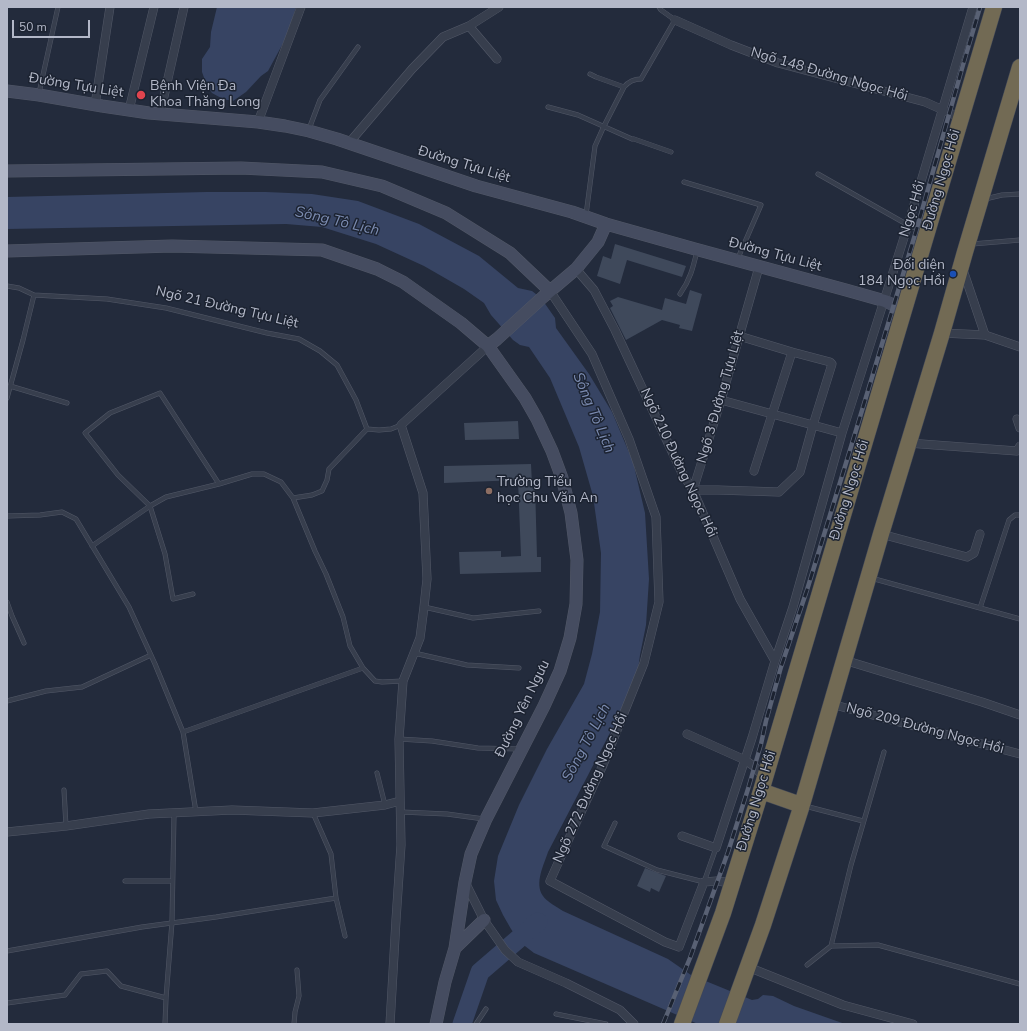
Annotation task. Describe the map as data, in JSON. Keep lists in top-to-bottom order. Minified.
{"streets":{"highway":["Đường Ngọc Hồi"],"street":["Ngõ 148 Đường Ngọc Hồi","Đường Tựu Liệt","Ngọc Hồi","Ngõ 3 Đường Tựu Liệt","Ngõ 210 Đường Ngọc Hồi","Đường Yên Ngưu","Ngõ 209 Đường Ngọc Hồi","Ngõ 272 Đường Ngọc Hồi"],"lane":["Ngõ 21 Đường Tựu Liệt"]},"crossings":[["Ngõ 148 Đường Ngọc Hồi","Đường Ngọc Hồi"],["Ngõ 148 Đường Ngọc Hồi","Ngọc Hồi"],["Đường Tựu Liệt","Đường Ngọc Hồi"],["Đường Tựu Liệt","Ngọc Hồi"],["Đường Tựu Liệt","Ngõ 3 Đường Tựu Liệt"],["Ngọc Hồi","Ngõ 210 Đường Ngọc Hồi"],["Ngõ 3 Đường Tựu Liệt","Ngõ 210 Đường Ngọc Hồi"]],"water":["Sông Tô Lịch"],"places":["Bệnh Viện Đa Khoa Thăng Long","Đối diện 184 Ngọc Hồi","Trường Tiểu học Chu Văn An"],"scale_bar":"50 m"}
